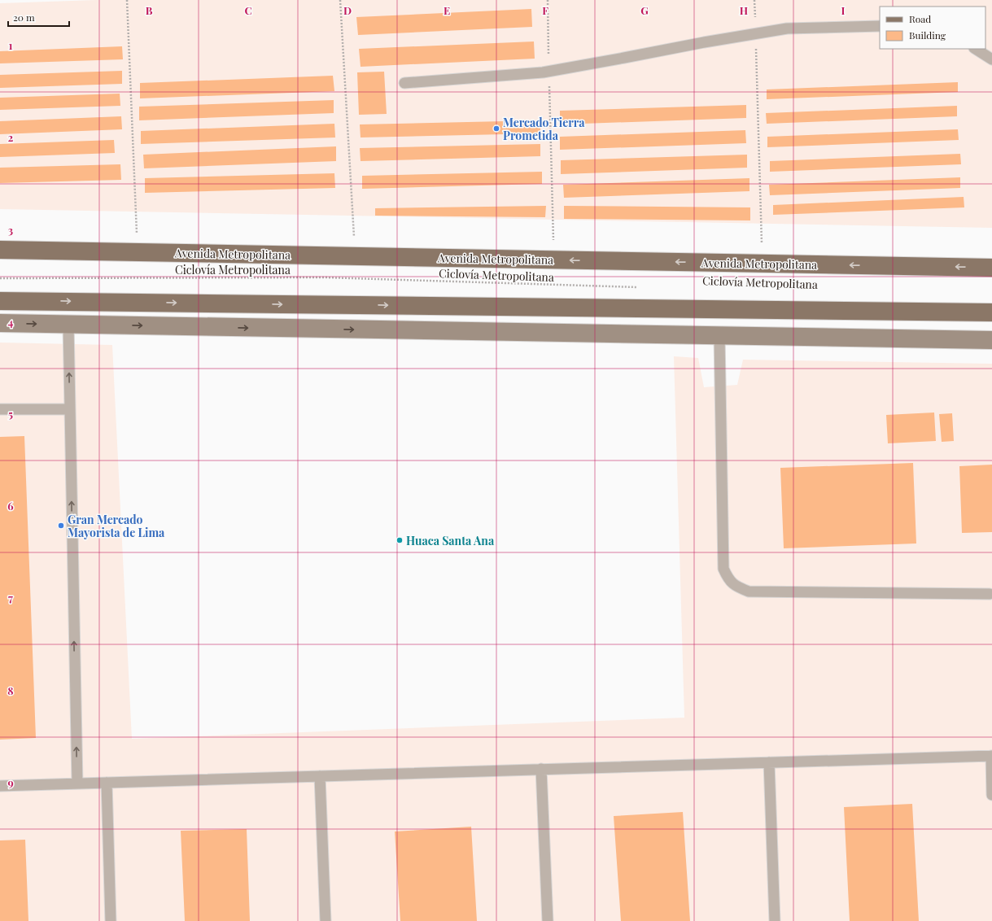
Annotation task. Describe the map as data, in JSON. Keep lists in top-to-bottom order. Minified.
{"streets":{"main road":["Avenida Metropolitana"],"path":["Ciclovía Metropolitana"]},"places":["Mercado Tierra Prometida","Gran Mercado Mayorista de Lima","Huaca Santa Ana"],"legend":["Road","Building"],"scale_bar":"20 m","grid":{"columns":["B","C","D","E","F","G","H","I"],"rows":["1","2","3","4","5","6","7","8","9"]}}
